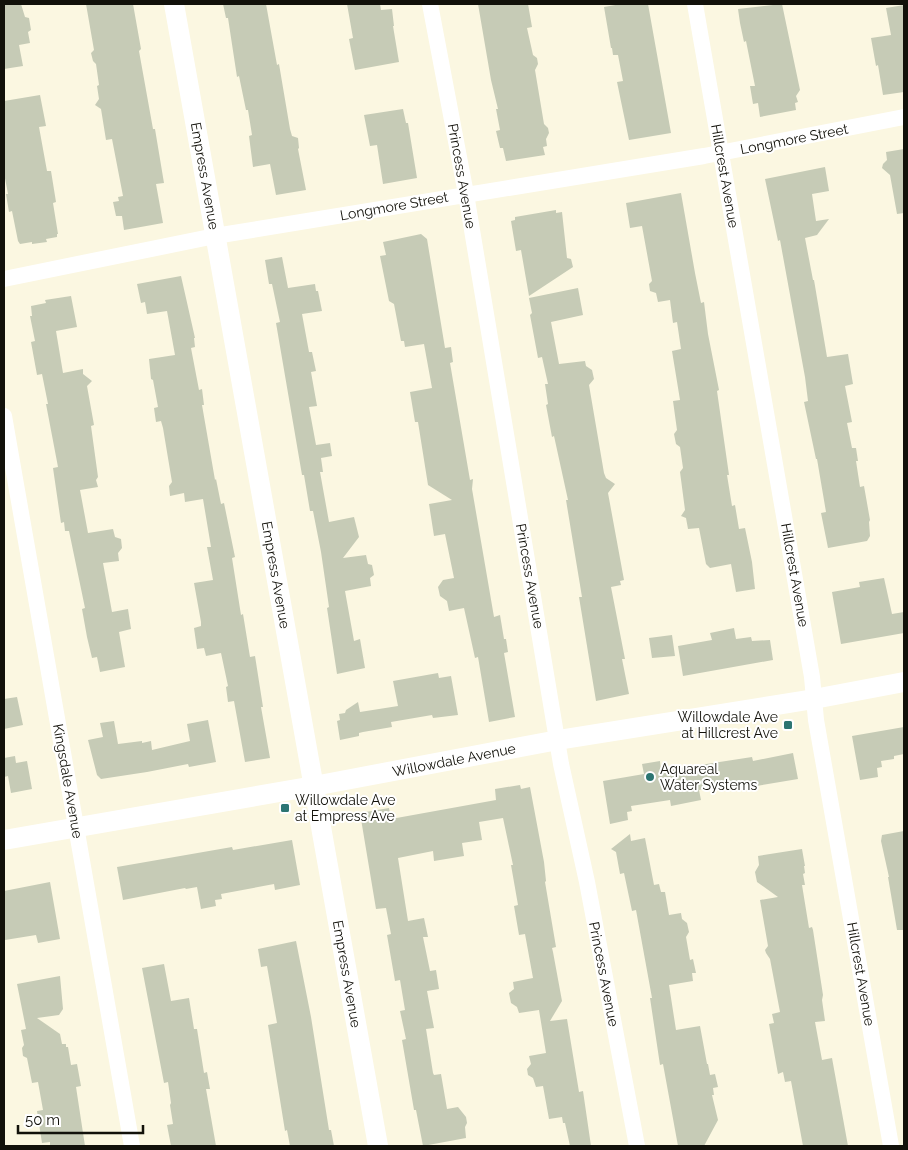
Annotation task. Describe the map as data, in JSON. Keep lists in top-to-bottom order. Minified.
{"streets":{"street":["Longmore Street","Empress Avenue","Princess Avenue","Hillcrest Avenue","Willowdale Avenue","Kingsdale Avenue"]},"crossings":[["Longmore Street","Empress Avenue"],["Longmore Street","Princess Avenue"],["Longmore Street","Hillcrest Avenue"],["Empress Avenue","Willowdale Avenue"],["Princess Avenue","Willowdale Avenue"],["Hillcrest Avenue","Willowdale Avenue"],["Willowdale Avenue","Kingsdale Avenue"]],"places":{"transit":["Willowdale Ave at Hillcrest Ave","Willowdale Ave at Empress Ave"],"other":["Aquareal Water Systems"]},"scale_bar":"50 m"}
